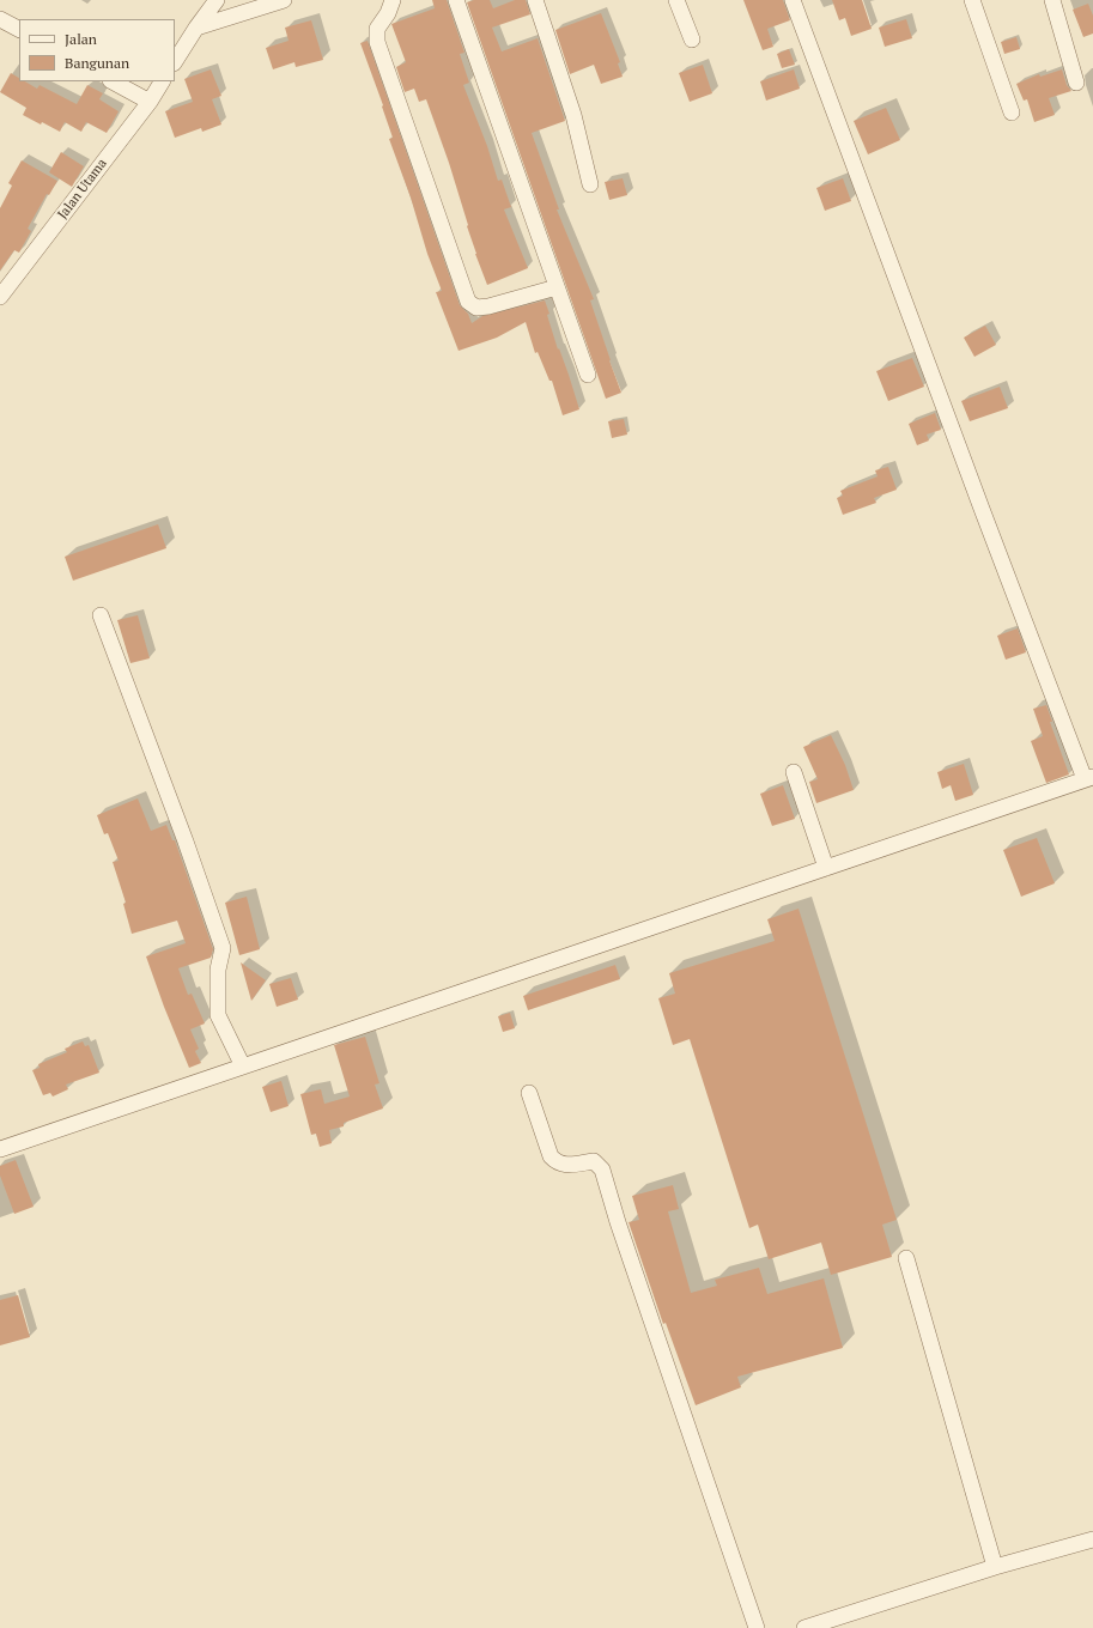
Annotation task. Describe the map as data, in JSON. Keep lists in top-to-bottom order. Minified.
{"streets":{"street":["Jalan Utama"]},"legend":["Jalan","Bangunan"]}
